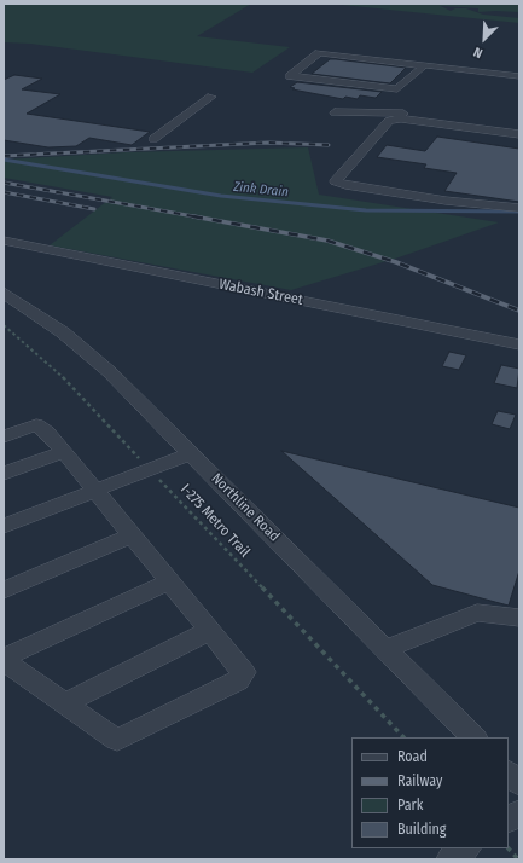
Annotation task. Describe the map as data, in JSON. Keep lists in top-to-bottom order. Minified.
{"streets":{"street":["Wabash Street","Northline Road"],"path":["I-275 Metro Trail"]},"water":["Zink Drain"],"legend":["Road","Railway","Park","Building"],"north":"bottom left"}
